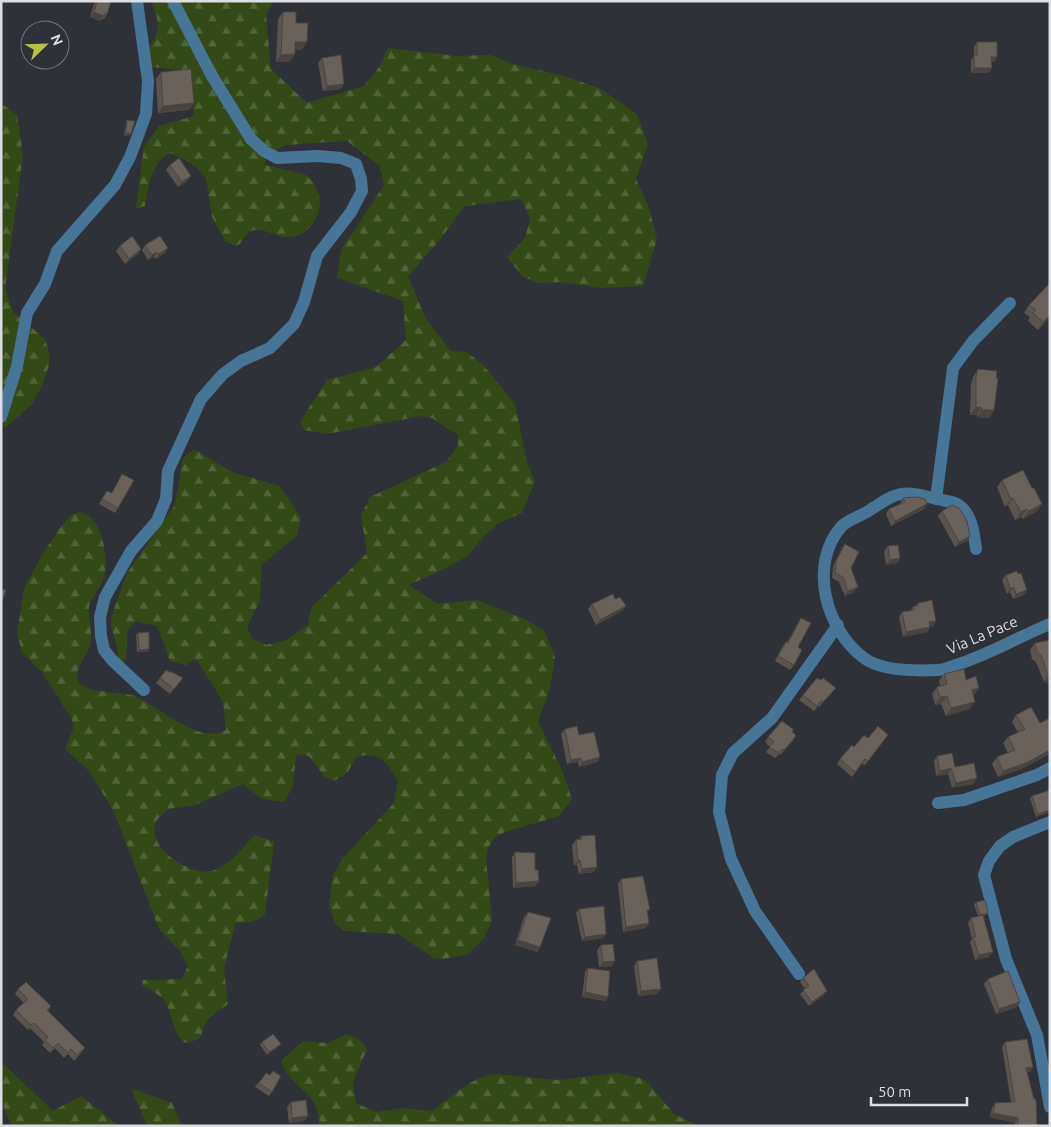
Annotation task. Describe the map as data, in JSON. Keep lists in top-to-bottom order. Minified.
{"streets":{"street":["Via La Pace"]},"scale_bar":"50 m","north":"top right"}
